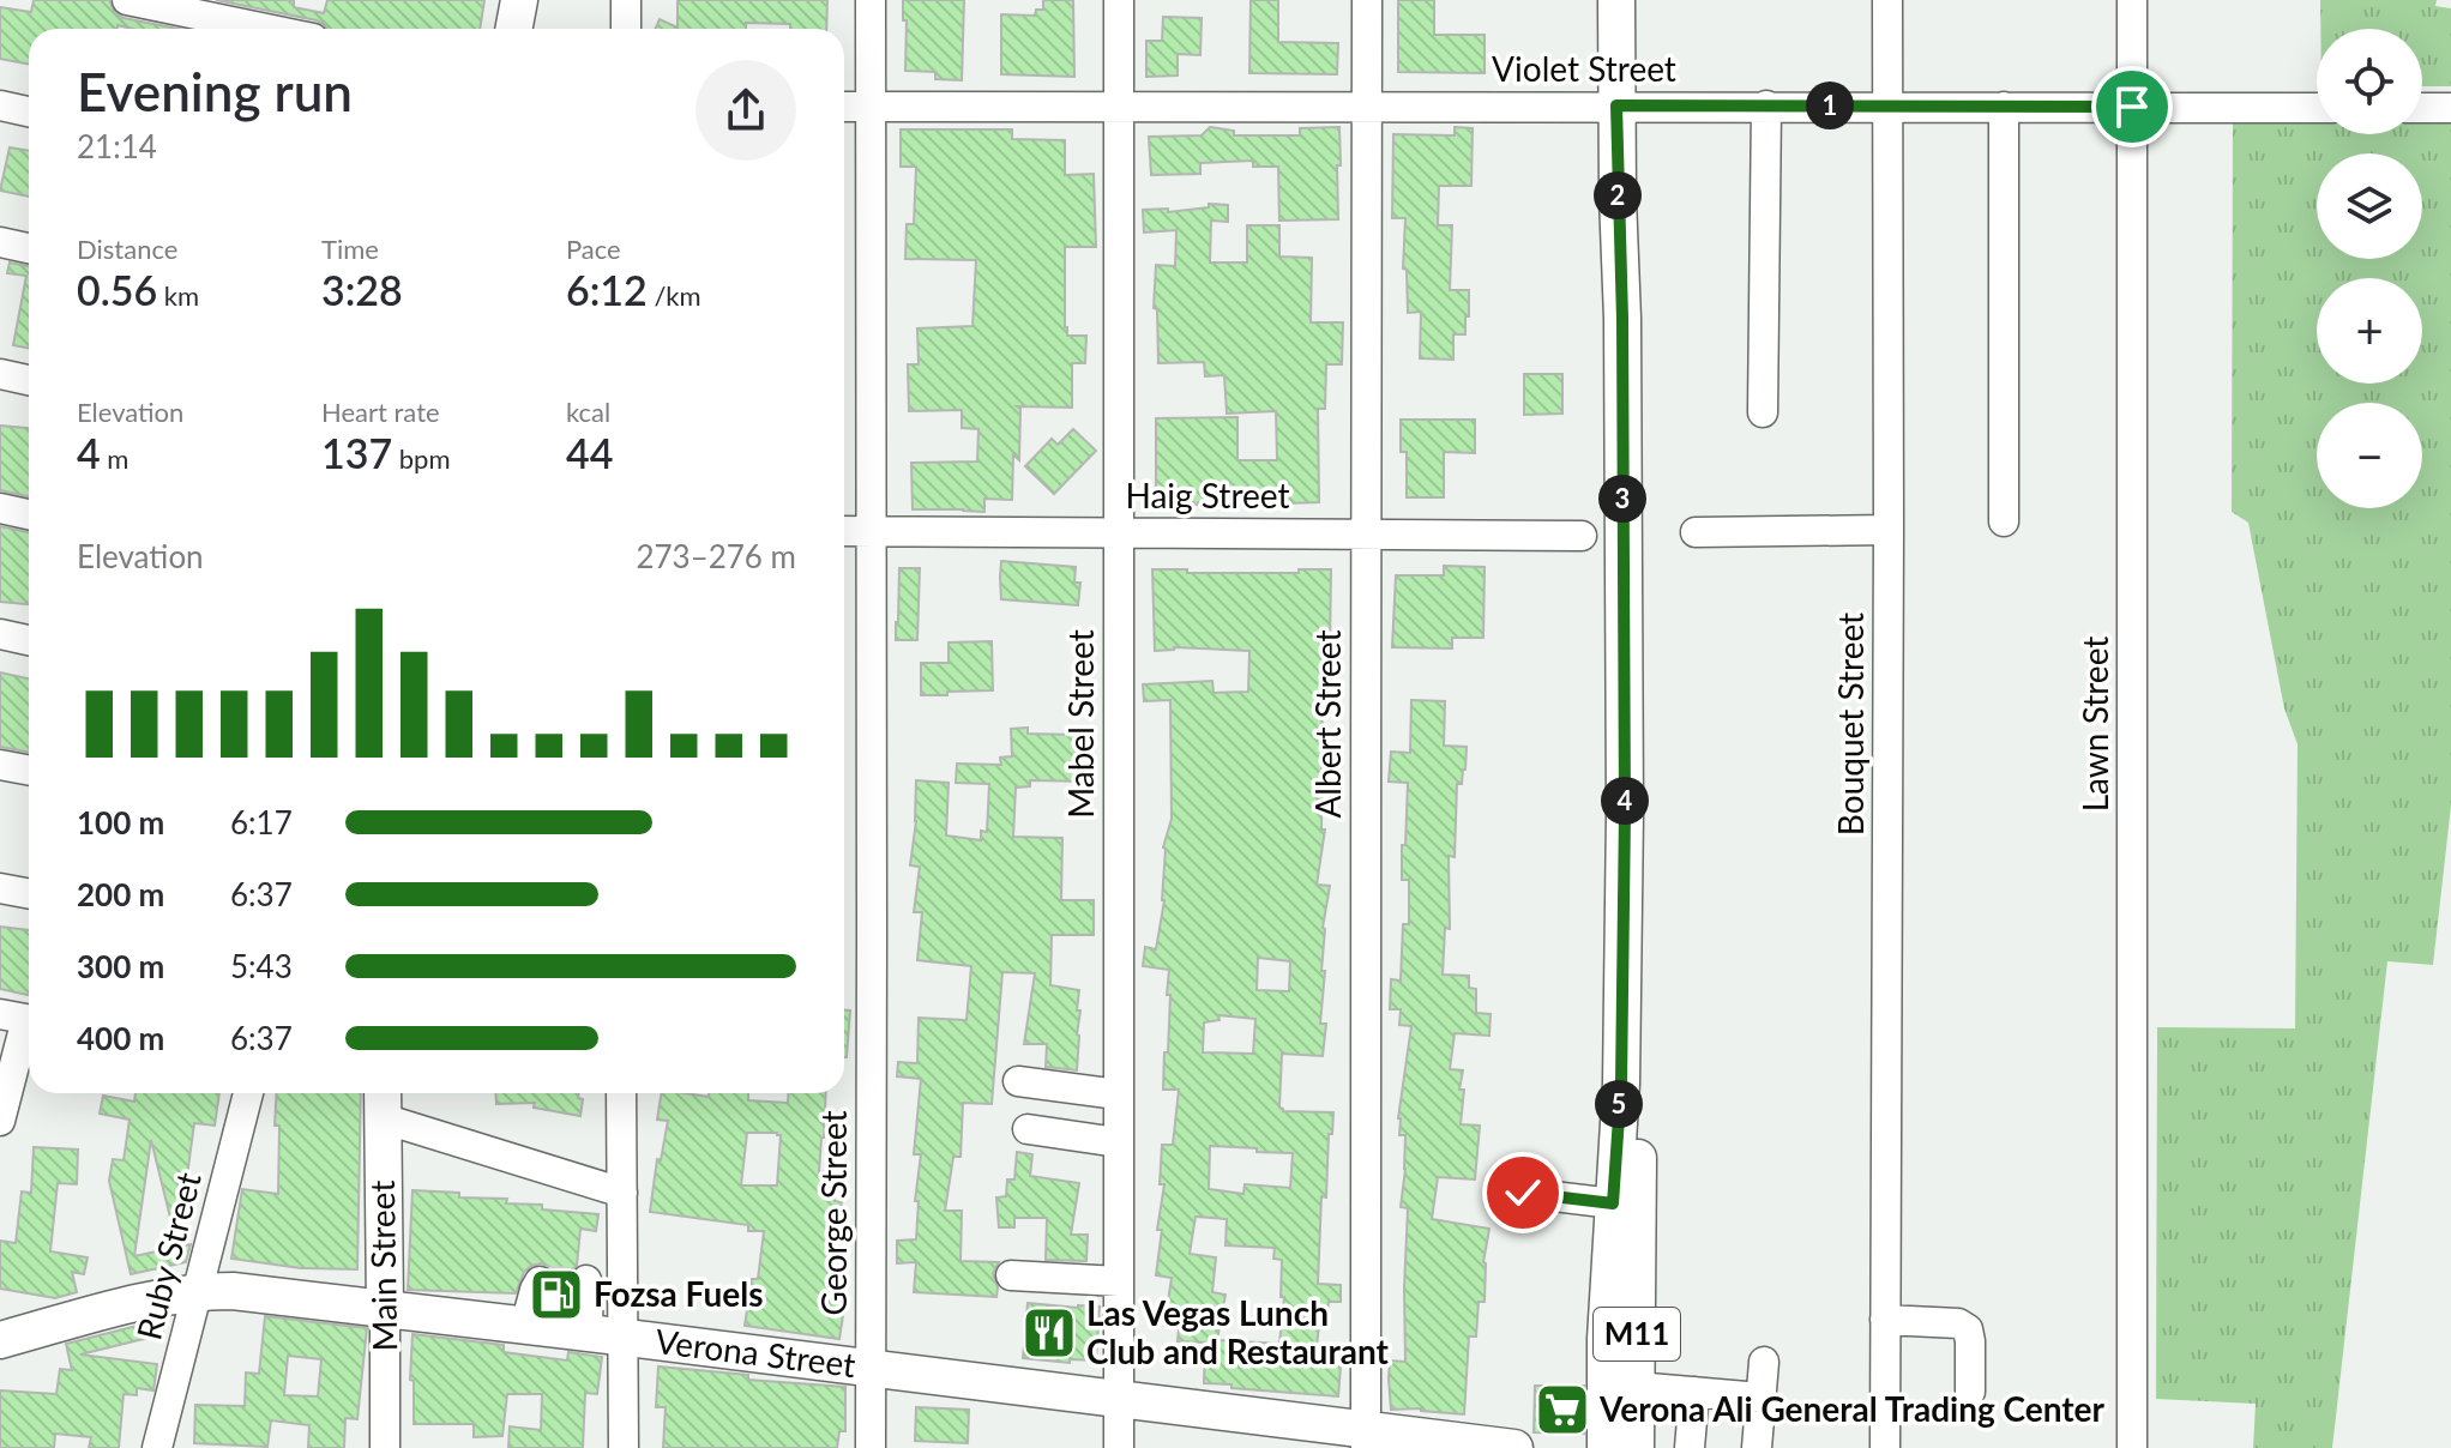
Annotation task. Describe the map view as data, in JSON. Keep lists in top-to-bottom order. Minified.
{"streets":{"main road":["Main Street","M11","Verona Street"],"street":["Violet Street","Haig Street","Mabel Street","Albert Street","Bouquet Street","Lawn Street","George Street","Ruby Street"]},"crossings":[["Violet Street","Mabel Street"],["Violet Street","Albert Street"],["Violet Street","Bouquet Street"],["Violet Street","Lawn Street"],["Violet Street","George Street"],["Violet Street","M11"],["Haig Street","Mabel Street"],["Haig Street","Albert Street"],["Haig Street","George Street"],["Mabel Street","Verona Street"],["Albert Street","Verona Street"],["George Street","Verona Street"],["Ruby Street","Verona Street"],["Main Street","Verona Street"]],"places":{"fuel station":["Fozsa Fuels"],"restaurant":["Las Vegas Lunch Club and Restaurant"],"supermarket":["Verona Ali General Trading Center"]},"page":{"map_buttons":["+","−"],"heading":["Evening run","21:14"],"pins":["1","2","3","4","5"],"stats":[["Distance","0.56 km"],["Time","3:28"],["Pace","6:12 /km"],["Elevation","4 m"],["Heart rate","137 bpm"],["kcal","44"]],"chart":["Elevation","273–276 m"],"list":[{"name":"100 m","note":"6:17"},{"name":"200 m","note":"6:37"},{"name":"300 m","note":"5:43"},{"name":"400 m","note":"6:37"}]}}
